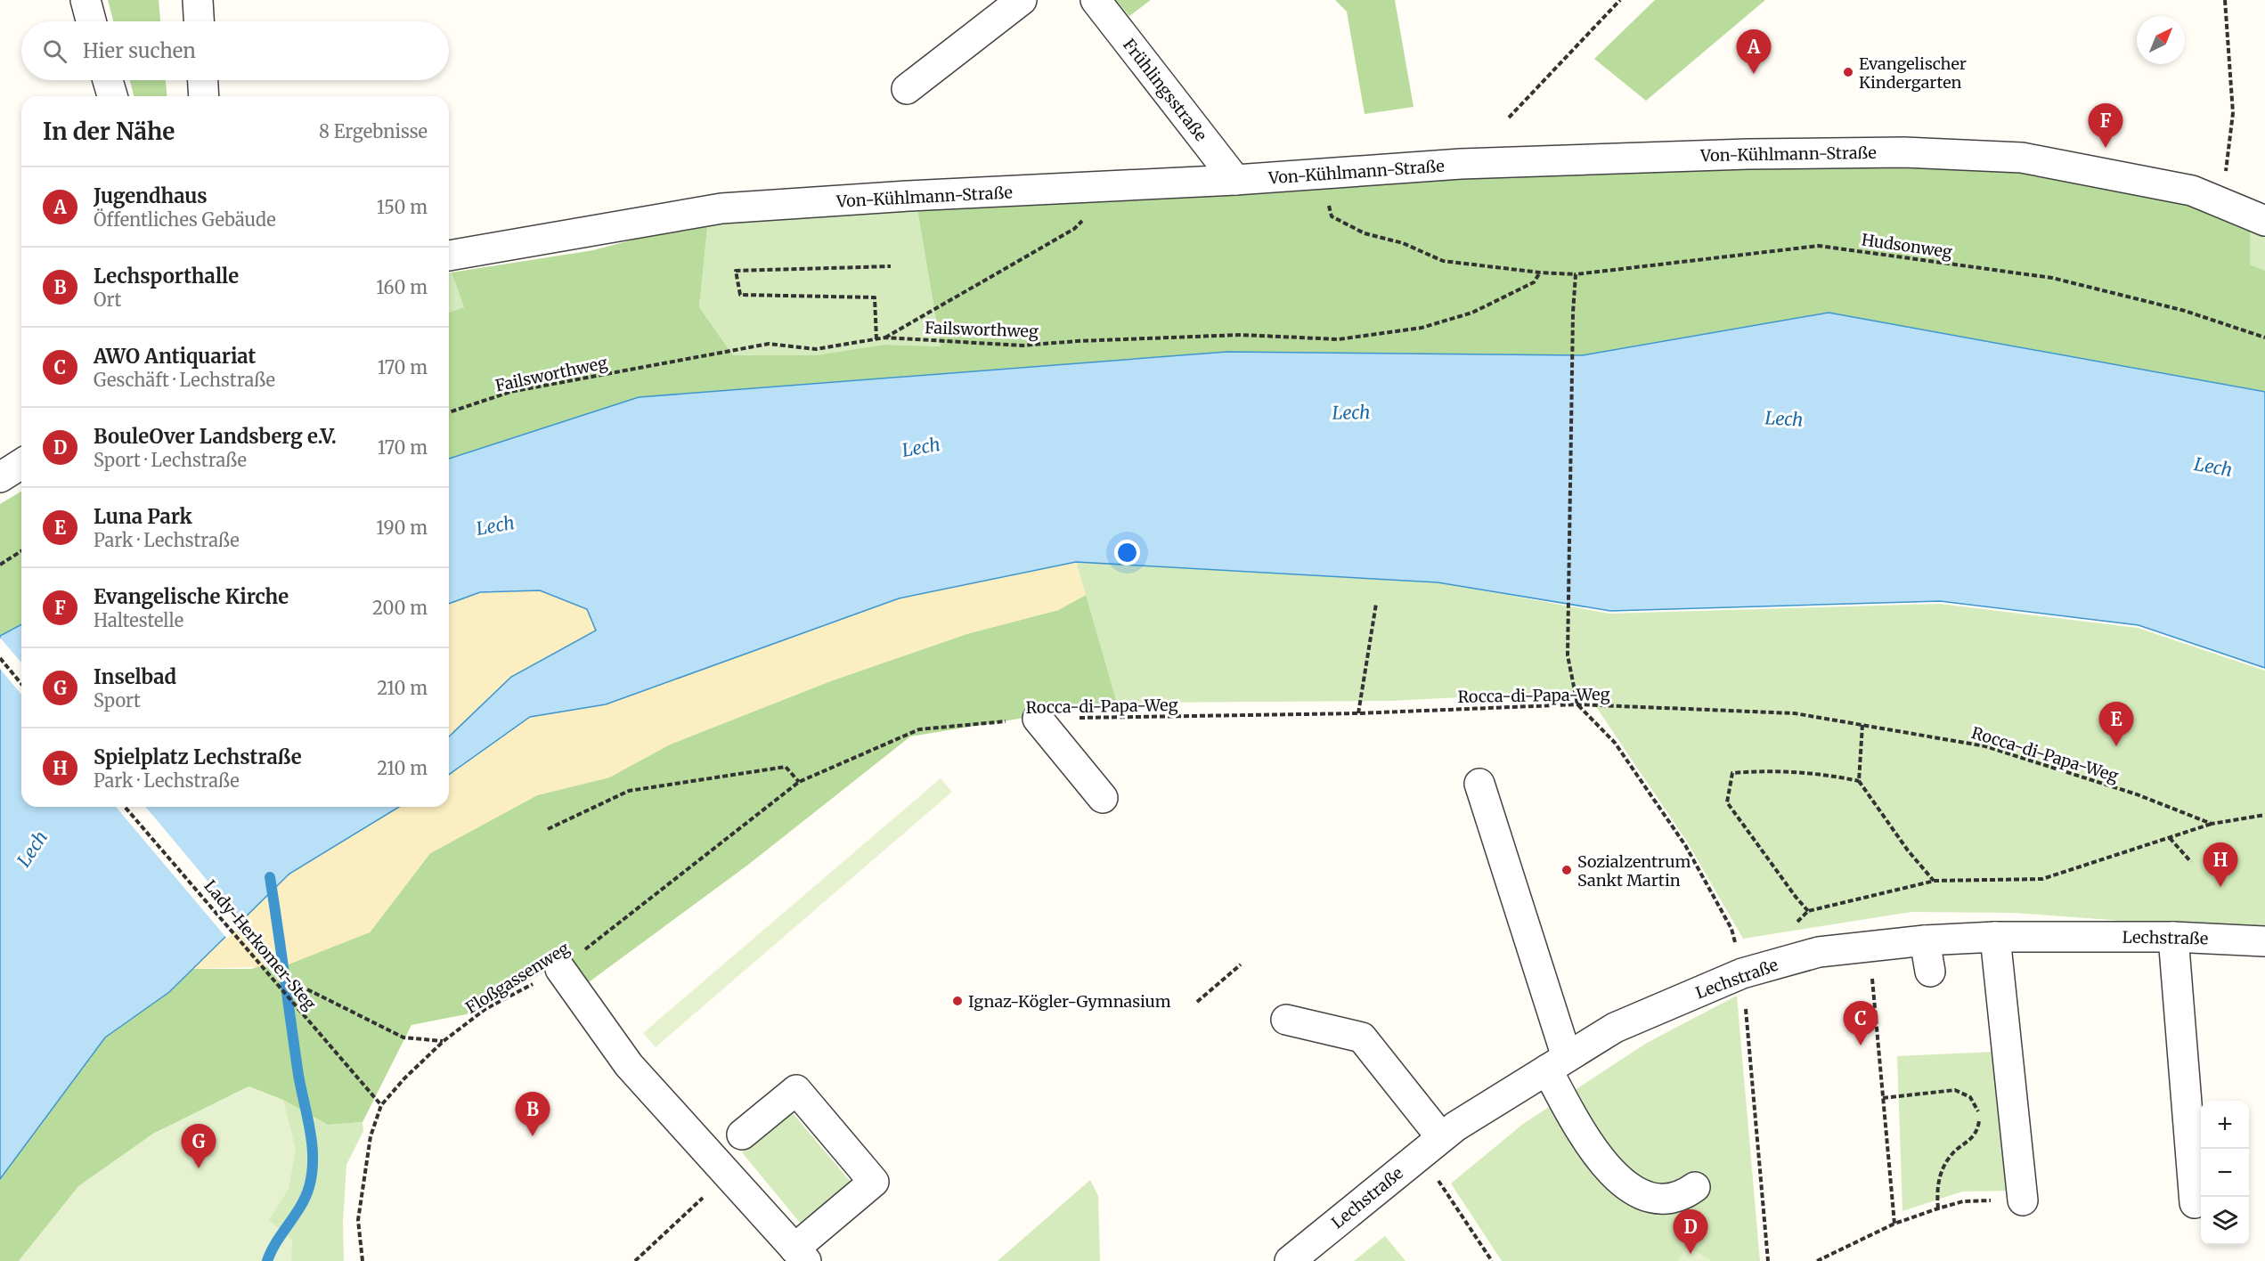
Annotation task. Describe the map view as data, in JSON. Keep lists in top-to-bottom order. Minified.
{"streets":{"street":["Frühlingsstraße","Von-Kühlmann-Straße","Lechstraße"],"path":["Hudsonweg","Failsworthweg","Rocca-di-Papa-Weg","Lady-Herkomer-Steg","Floßgassenweg"]},"crossings":[["Frühlingsstraße","Von-Kühlmann-Straße"],["Rocca-di-Papa-Weg","Floßgassenweg"],["Lady-Herkomer-Steg","Floßgassenweg"]],"water":["Lech"],"places":["Evangelischer Kindergarten","Sozialzentrum Sankt Martin","Ignaz-Kögler-Gymnasium"],"north":"top right","page":{"search":"Hier suchen","pins":["A","F","E","H","C","B","G","D"],"heading":["In der Nähe","8 Ergebnisse"],"list":[{"mark":"A","name":"Jugendhaus","note":"Öffentliches Gebäude","value":"150 m"},{"mark":"B","name":"Lechsporthalle","note":"Ort","value":"160 m"},{"mark":"C","name":"AWO Antiquariat","note":"Geschäft · Lechstraße","value":"170 m"},{"mark":"D","name":"BouleOver Landsberg e.V.","note":"Sport · Lechstraße","value":"170 m"},{"mark":"E","name":"Luna Park","note":"Park · Lechstraße","value":"190 m"},{"mark":"F","name":"Evangelische Kirche","note":"Haltestelle","value":"200 m"},{"mark":"G","name":"Inselbad","note":"Sport","value":"210 m"},{"mark":"H","name":"Spielplatz Lechstraße","note":"Park · Lechstraße","value":"210 m"}],"map_buttons":["+","−"]}}
